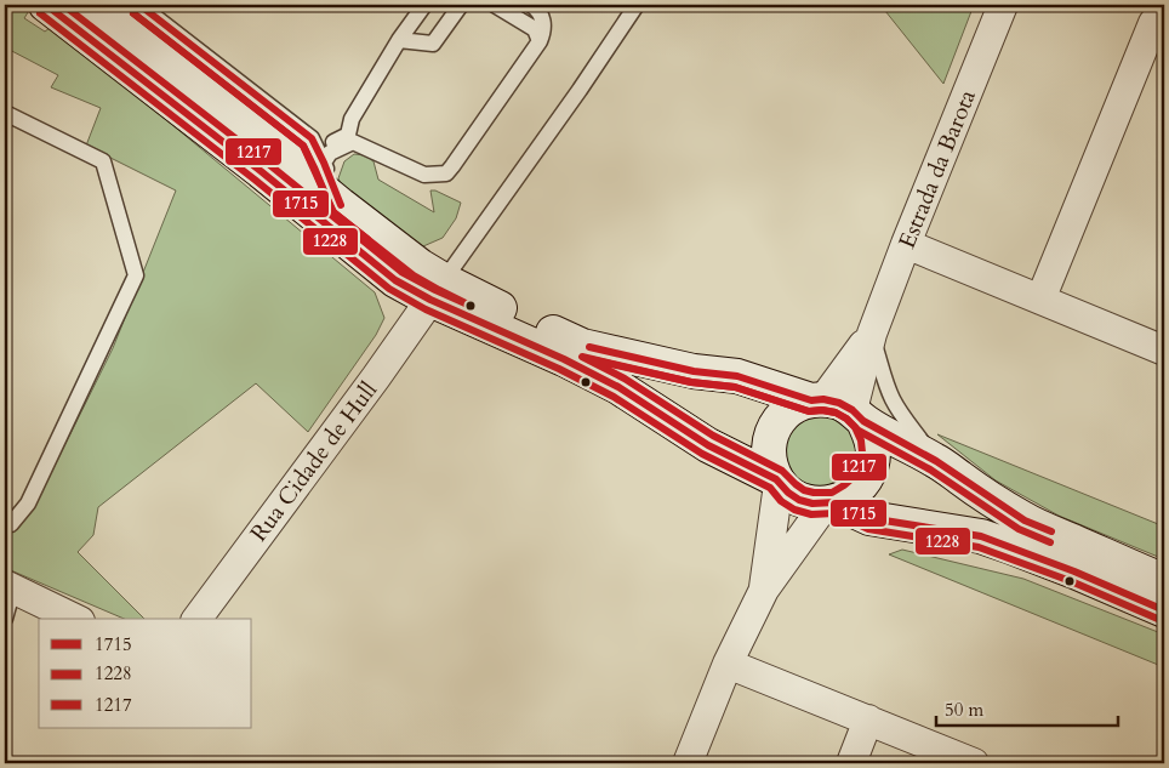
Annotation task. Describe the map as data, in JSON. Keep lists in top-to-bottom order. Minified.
{"streets":{"street":["Estrada da Barota","Rua Cidade de Hull"]},"lines":["transit line 1715","transit line 1217","transit line 1228"],"legend":["1715","1228","1217"],"scale_bar":"50 m"}
